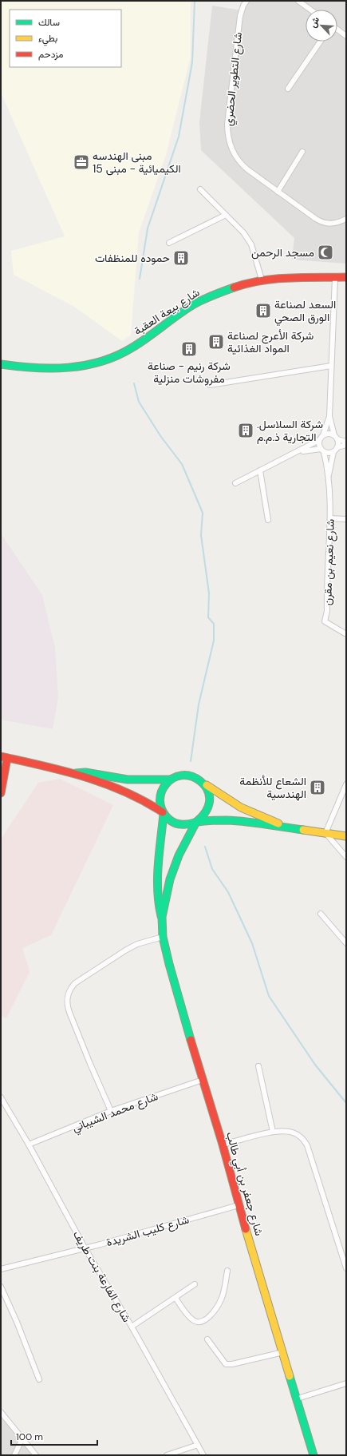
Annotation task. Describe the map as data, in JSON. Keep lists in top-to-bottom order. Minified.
{"streets":{"street":["شارع التطوير الحضري","شارع بيعة العقبة","شارع نعيم بن مقرن","شارع محمد الشيباني","شارع جعفر بن أبي طالب","شارع كليب الشريدة","شارع الفارعة بنت طريف"]},"crossings":[["شارع محمد الشيباني","شارع جعفر بن أبي طالب"],["شارع محمد الشيباني","شارع الفارعة بنت طريف"],["شارع جعفر بن أبي طالب","شارع كليب الشريدة"],["شارع كليب الشريدة","شارع الفارعة بنت طريف"]],"places":{"office":["مبنى الهندسه الكيميائية - مبنى 15"],"mosque":["مسجد الرحمن"],"building":["حموده للمنظفات","السعد لصناعة الورق الصحي","شركة الأعرج لصناعة المواد الغذائية","شركة رنيم - صناعة مفروشات منزلية",".شركة السلاسل التجارية ذ.م.م","الشعاع للأنظمة الهندسية"]},"legend":["سالك","بطيء","مزدحم"],"scale_bar":"100 m","north":"top left"}
